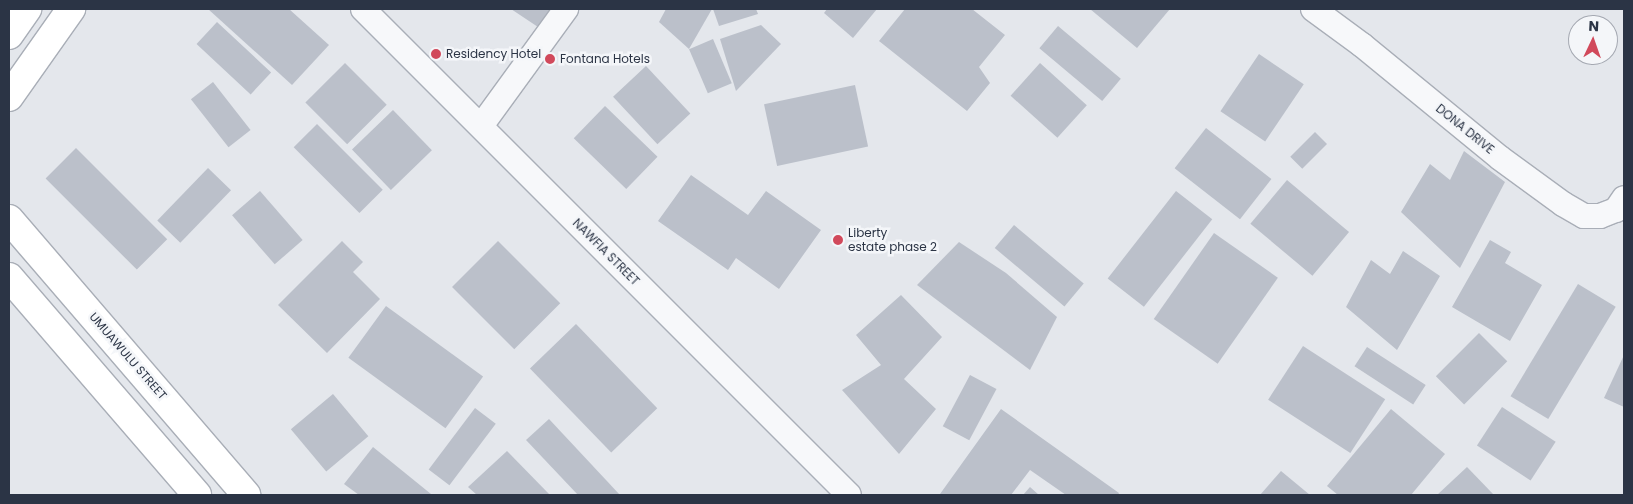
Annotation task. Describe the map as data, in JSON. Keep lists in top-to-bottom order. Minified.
{"streets":{"main road":["UMUAWULU STREET"],"street":["DONA DRIVE","NAWFIA STREET"]},"places":["Residency Hotel","Fontana Hotels","Liberty estate phase 2"],"north":"top"}
